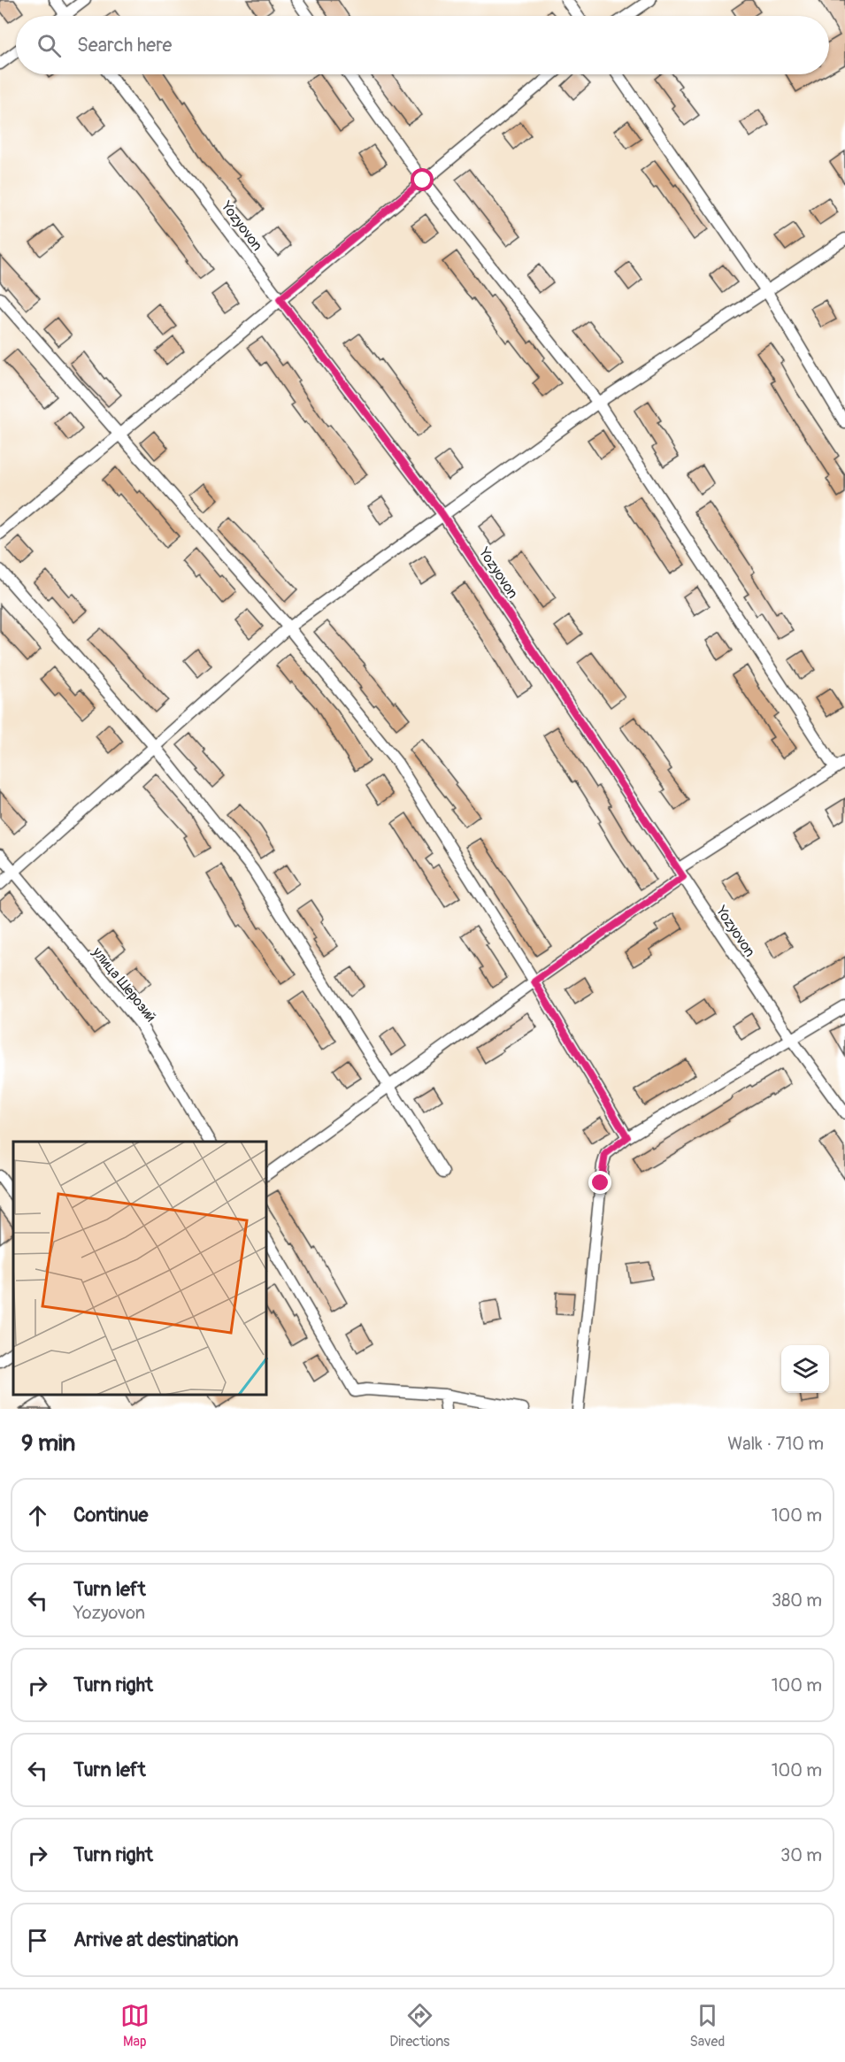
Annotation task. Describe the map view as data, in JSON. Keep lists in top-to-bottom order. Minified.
{"streets":{"street":["Yozyovon","улица Шерозий"]},"page":{"search":"Search here","heading":["9 min","Walk · 710 m"],"list":[["Continue","100 m"],["Turn left","Yozyovon","380 m"],["Turn right","100 m"],["Turn left","100 m"],["Turn right","30 m"],"Arrive at destination"],"nav":["Map","Directions","Saved"]}}
